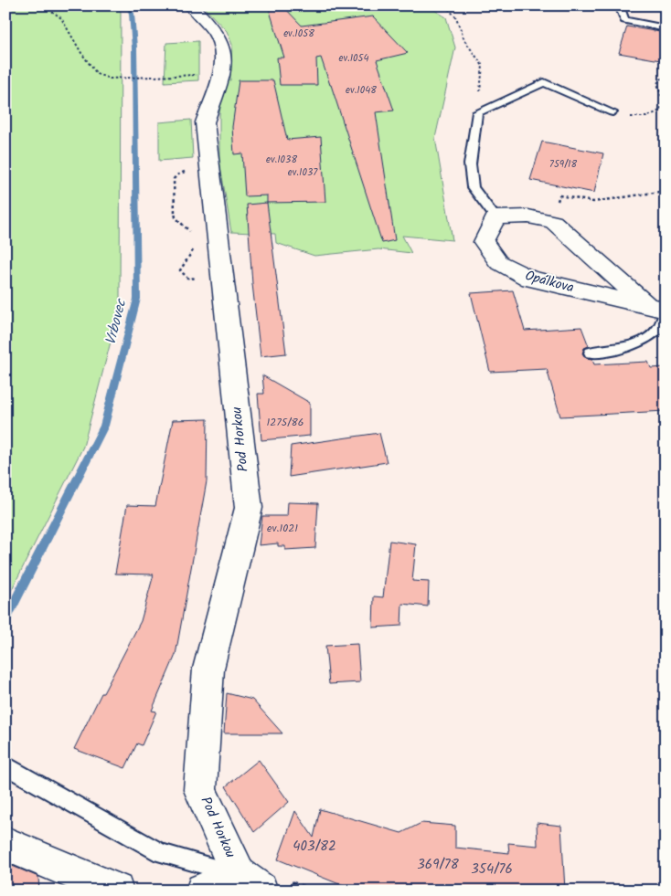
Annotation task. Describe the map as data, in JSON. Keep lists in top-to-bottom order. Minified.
{"streets":{"street":["Opálkova","Pod Horkou"]},"water":["Vrbovec"],"house_numbers":["ev.1058","ev.1054","ev.1048","ev.1038","759/18","ev.1037","1275/86","ev.1021","403/82","369/78","354/76"]}
